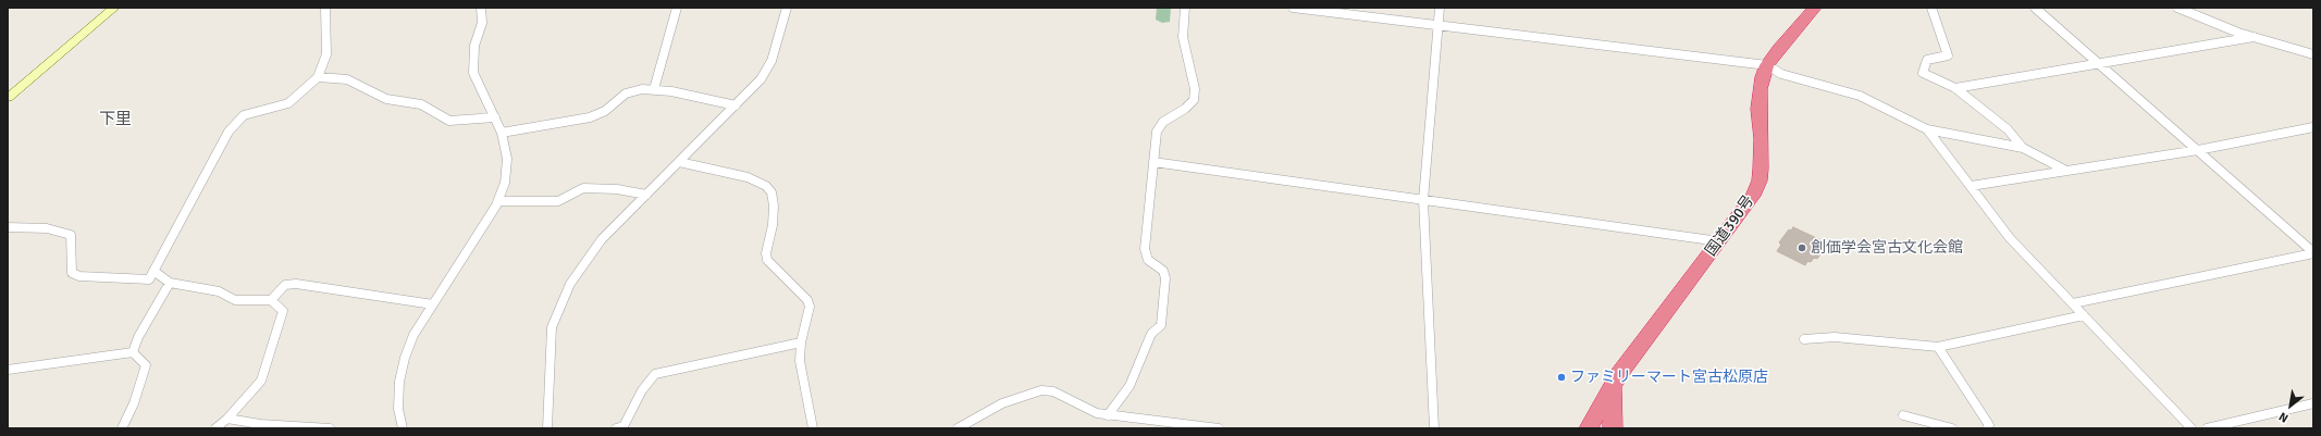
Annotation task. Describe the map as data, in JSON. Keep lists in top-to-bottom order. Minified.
{"streets":{"highway":["国道390号"]},"districts":["下里"],"places":["創価学会宮古文化会館","ファミリーマート宮古松原店"],"north":"bottom left"}
